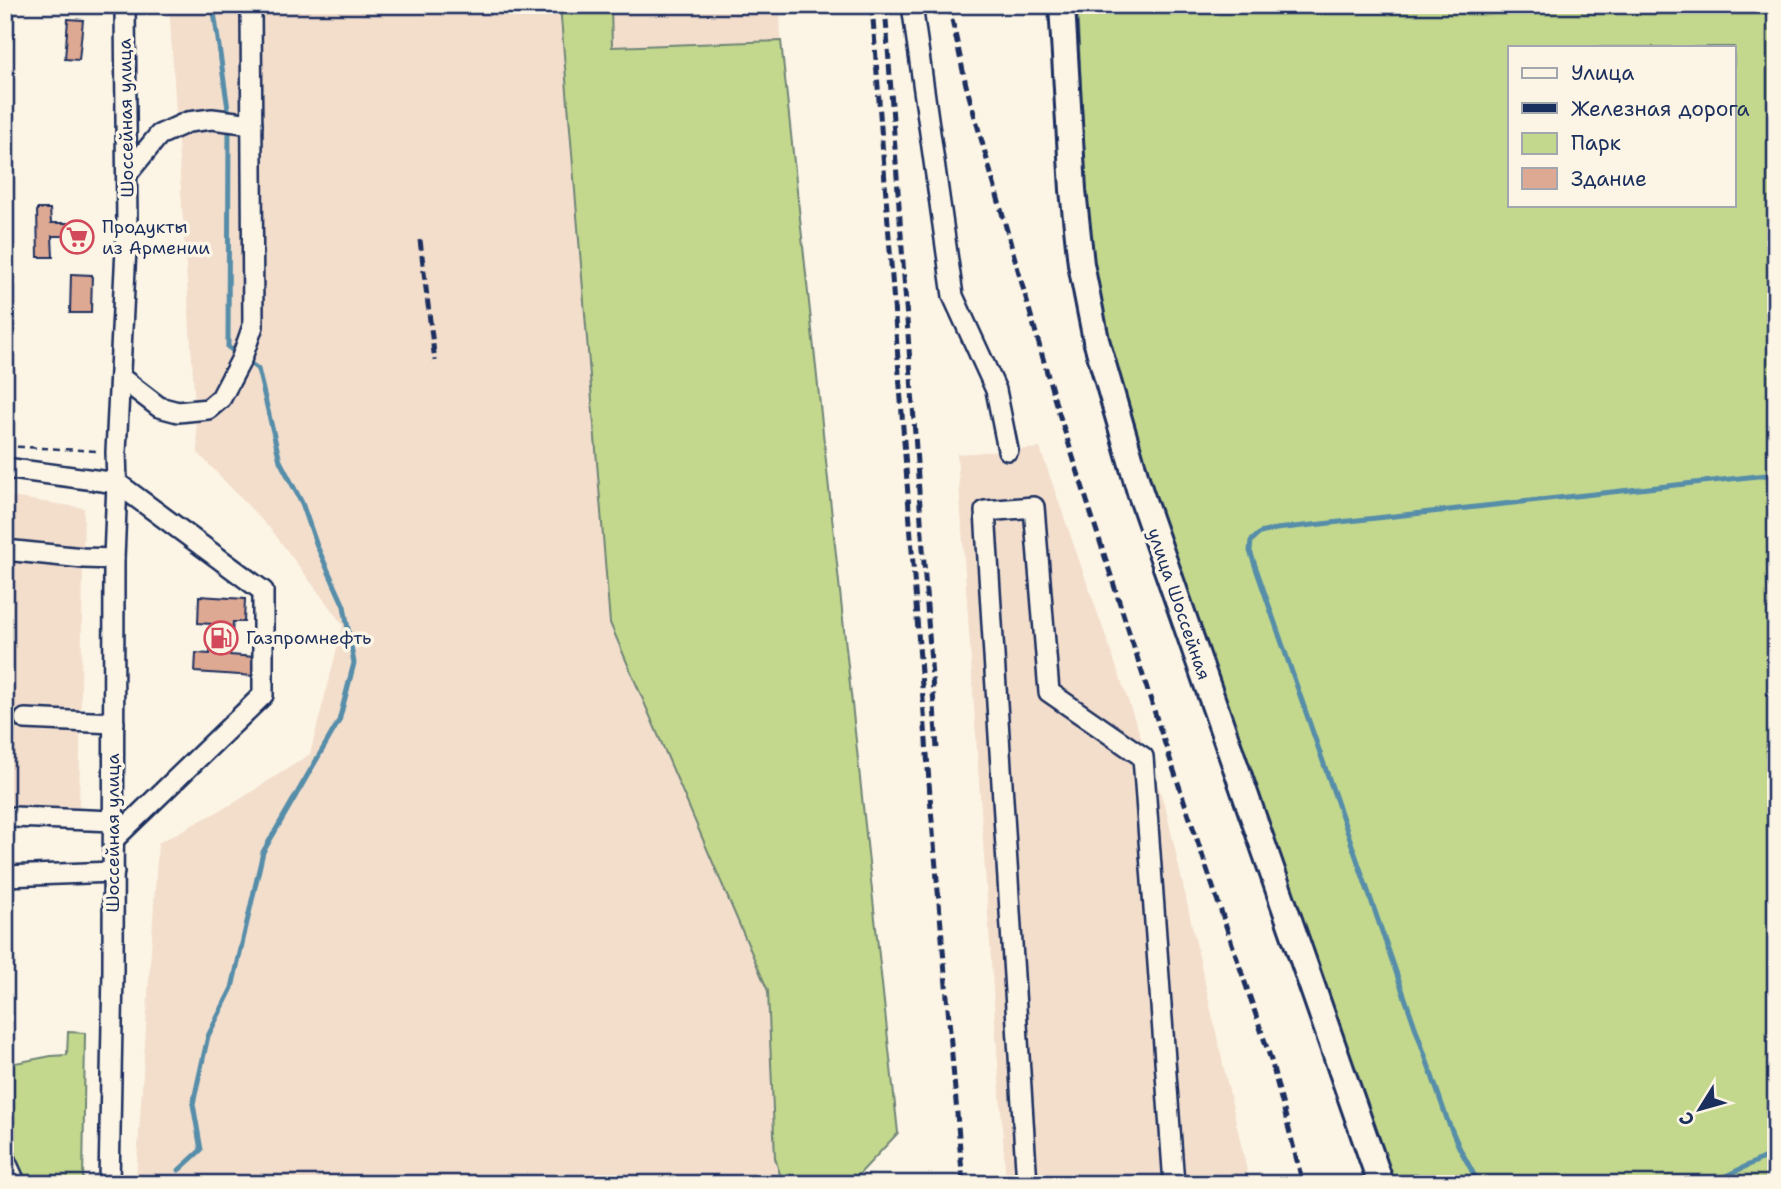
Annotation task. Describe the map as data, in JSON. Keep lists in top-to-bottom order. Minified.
{"streets":{"main road":["улица Шоссейная"],"street":["Шоссейная улица"]},"places":{"supermarket":["Продукты из Армении"],"fuel station":["Газпромнефть"]},"legend":["Улица","Железная дорога","Парк","Здание"],"north":"bottom left"}
